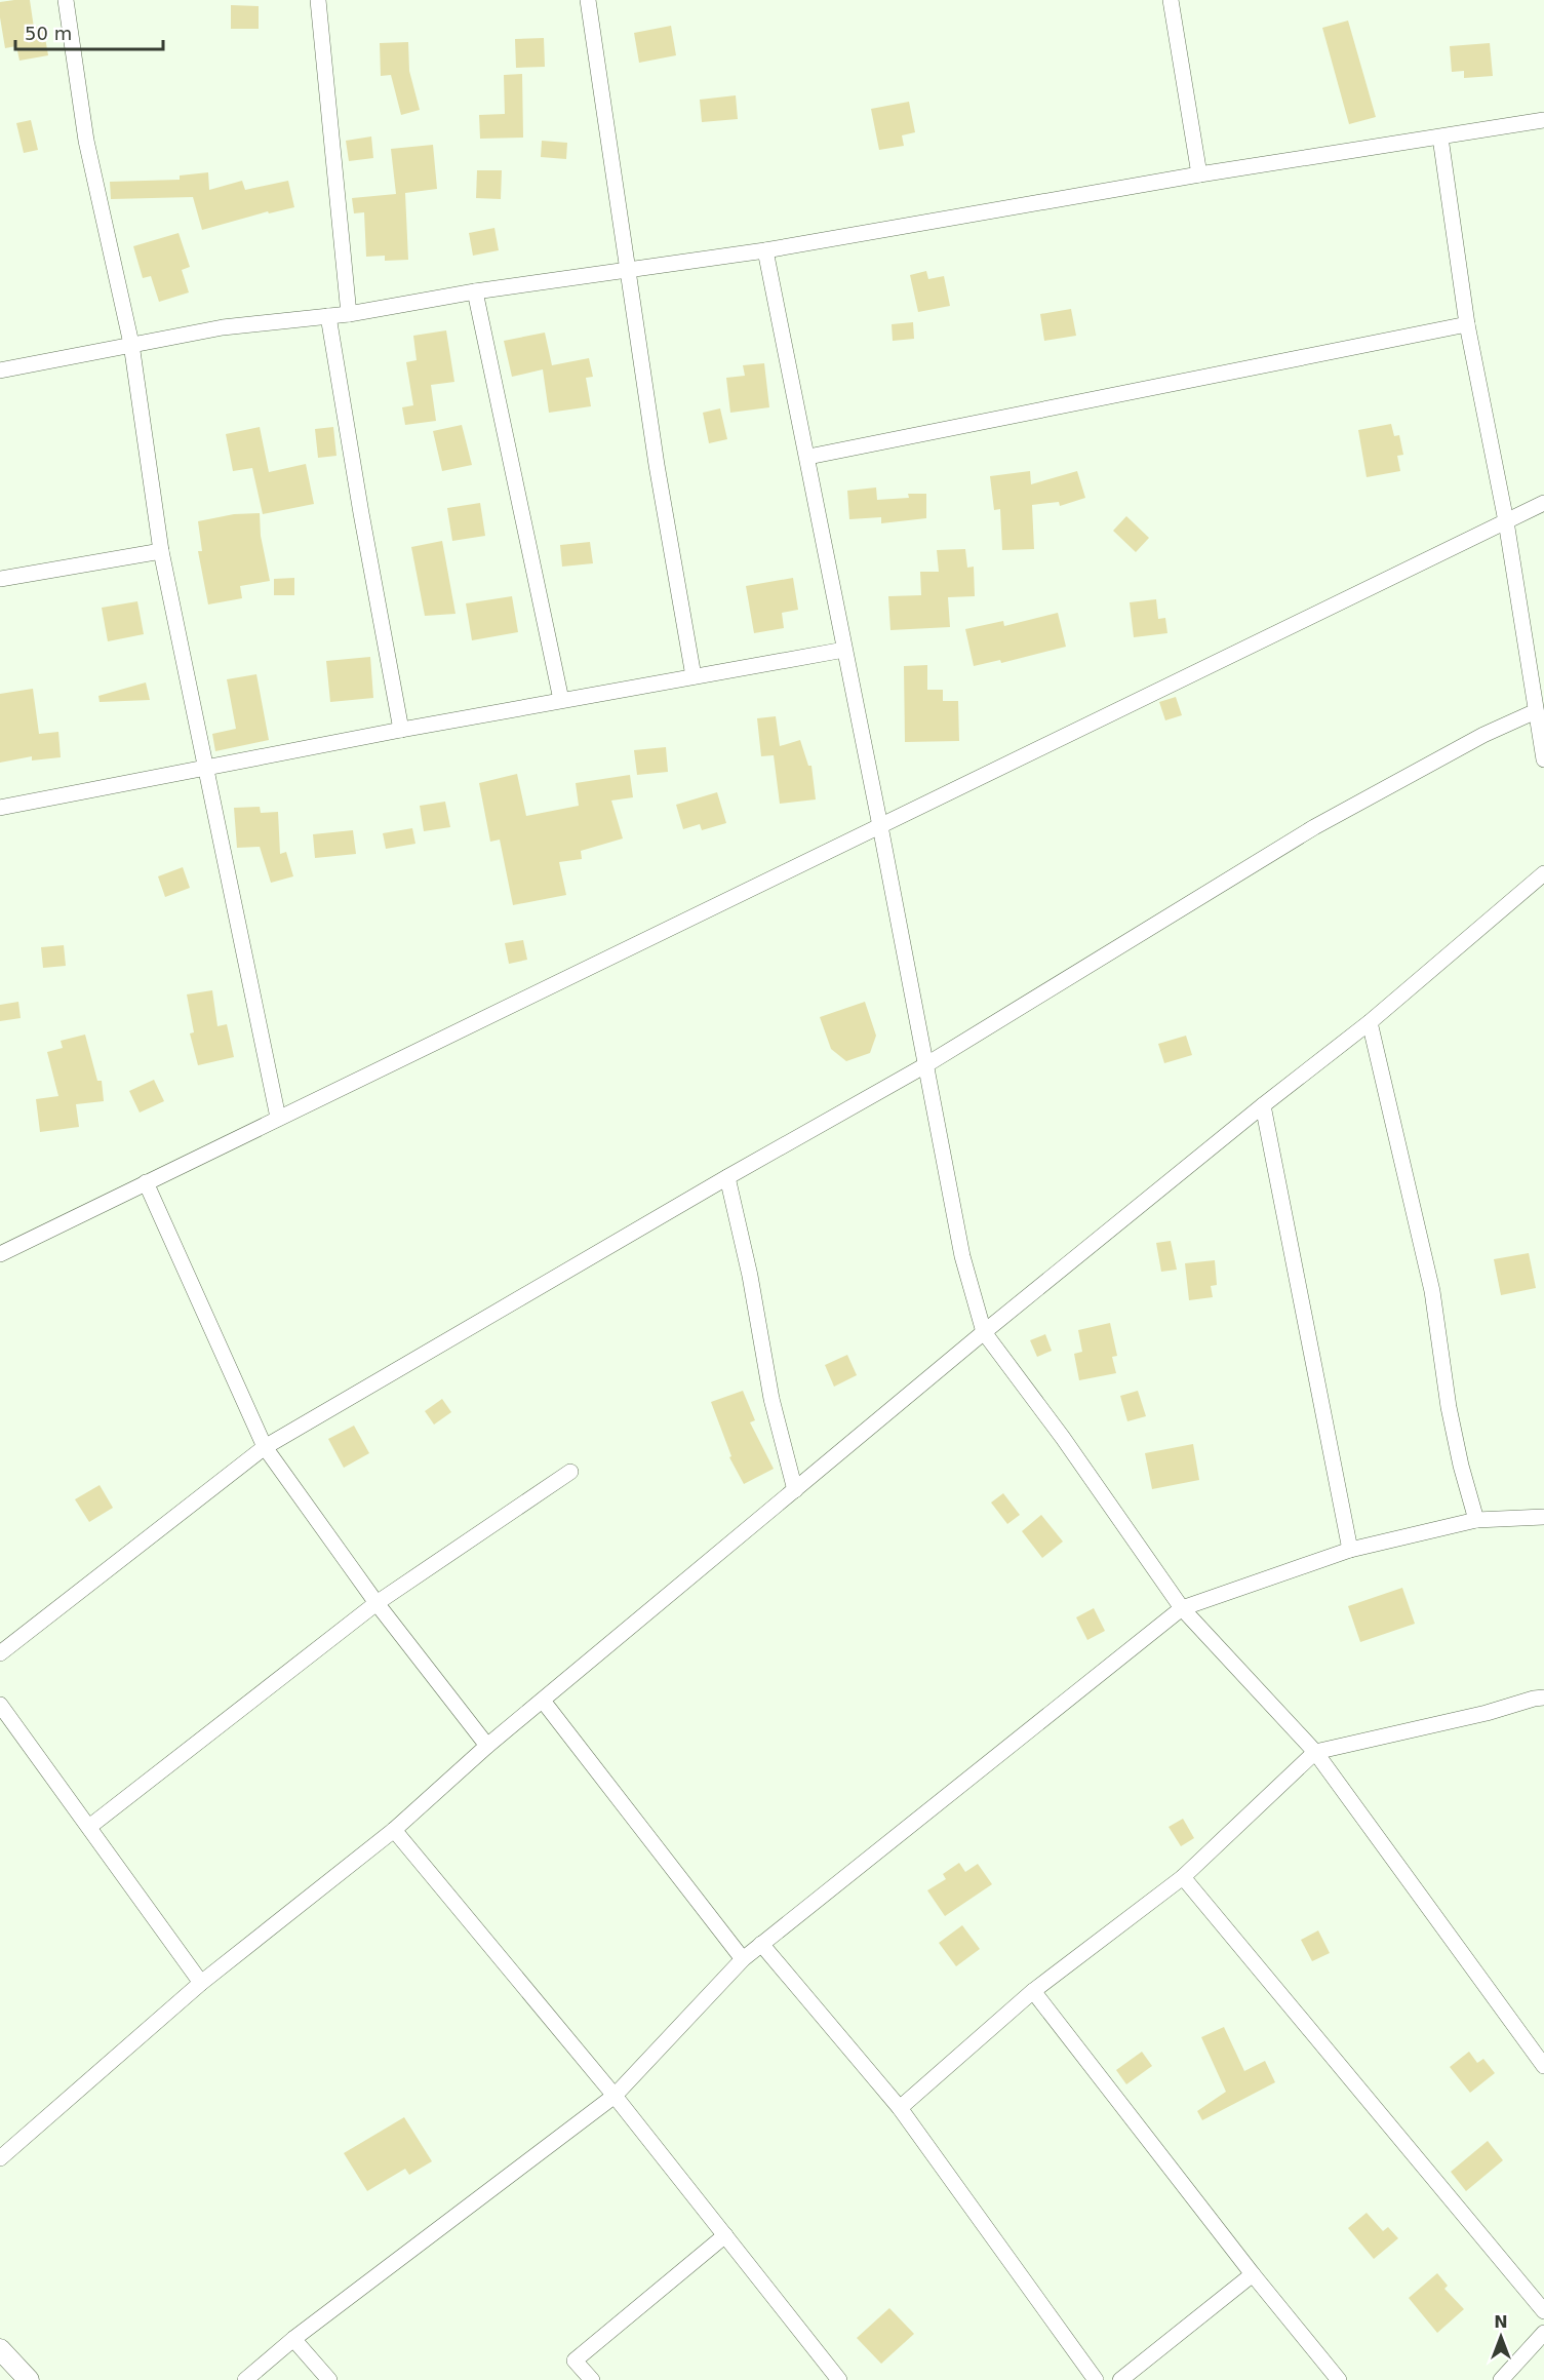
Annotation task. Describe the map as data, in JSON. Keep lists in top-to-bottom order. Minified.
{"scale_bar":"50 m","north":"top"}
